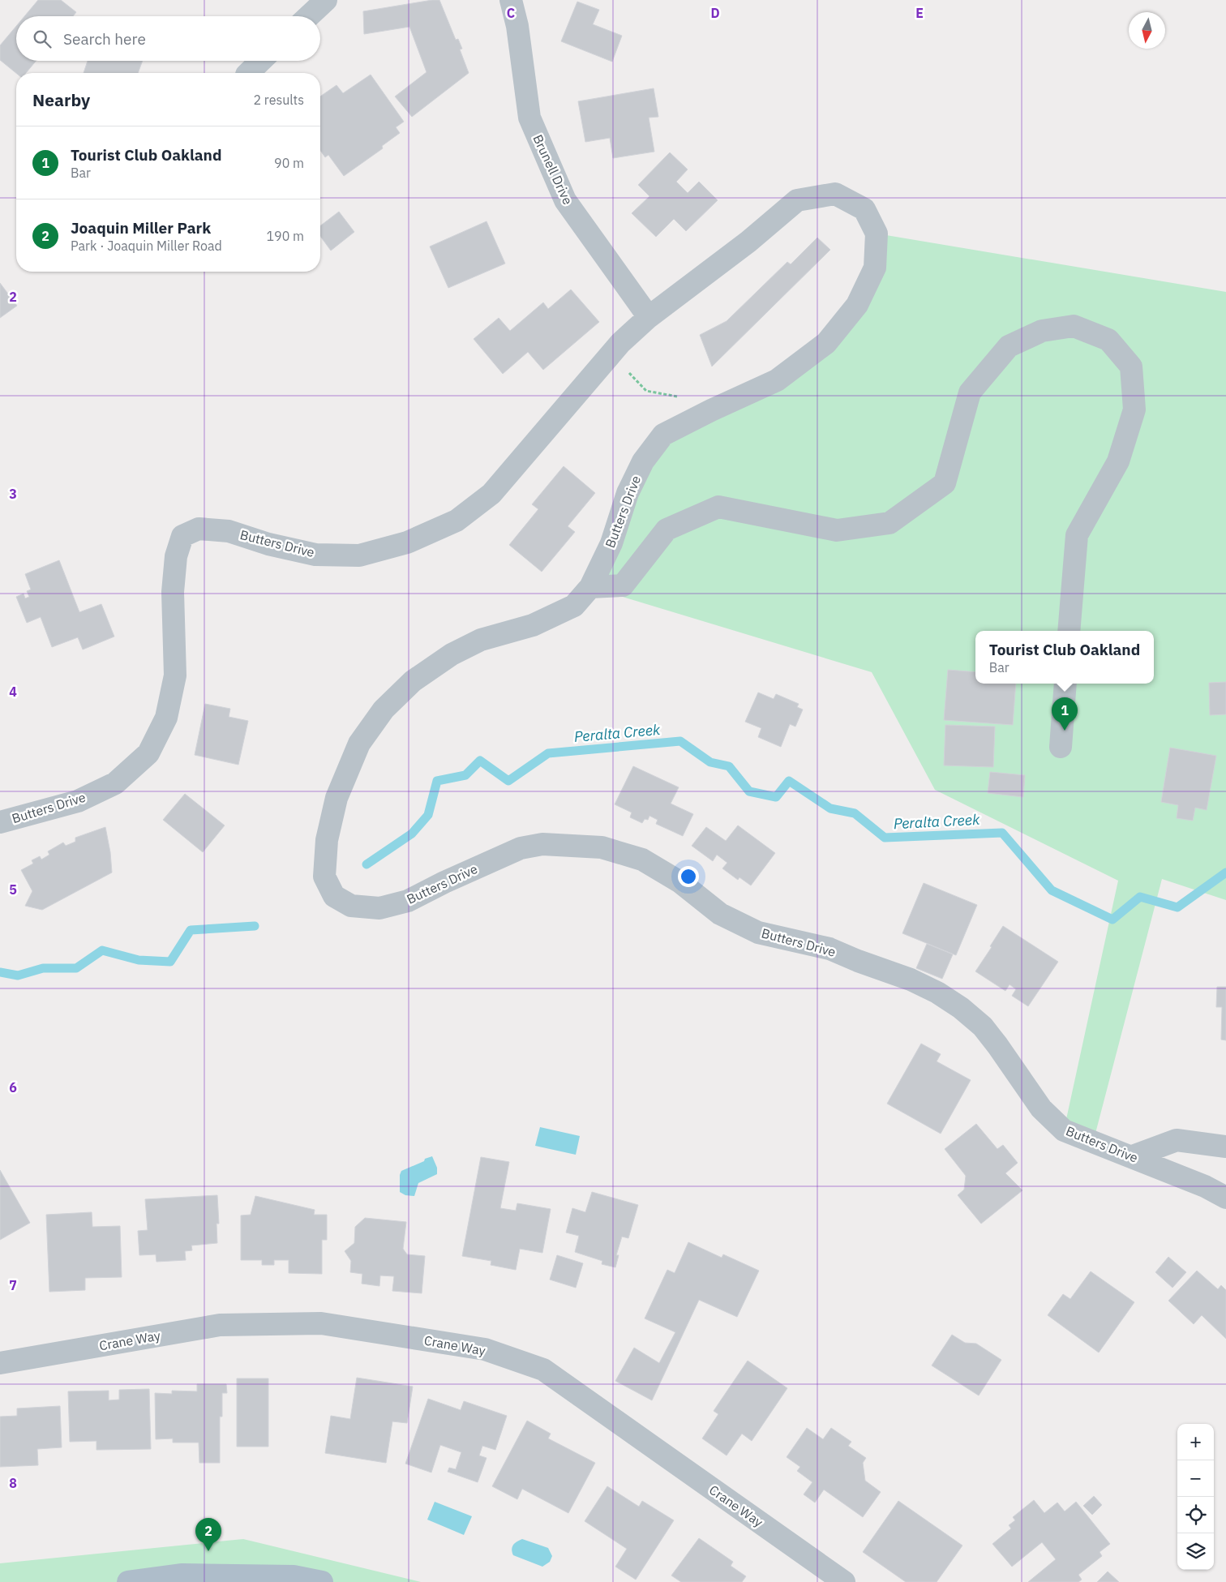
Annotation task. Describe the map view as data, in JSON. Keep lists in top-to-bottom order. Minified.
{"streets":{"street":["Brunell Drive","Butters Drive","Crane Way"]},"crossings":[["Brunell Drive","Butters Drive"]],"water":["Peralta Creek"],"north":"bottom","page":{"search":"Search here","heading":["Nearby","2 results"],"list":[{"mark":"1","name":"Tourist Club Oakland","note":"Bar","value":"90 m"},{"mark":"2","name":"Joaquin Miller Park","note":"Park · Joaquin Miller Road","value":"190 m"}],"popup":["Tourist Club Oakland","Bar"],"pins":["1","2"],"map_buttons":["+","−"]},"grid":{"columns":["C","D","E"],"rows":["2","3","4","5","6","7","8"]}}
